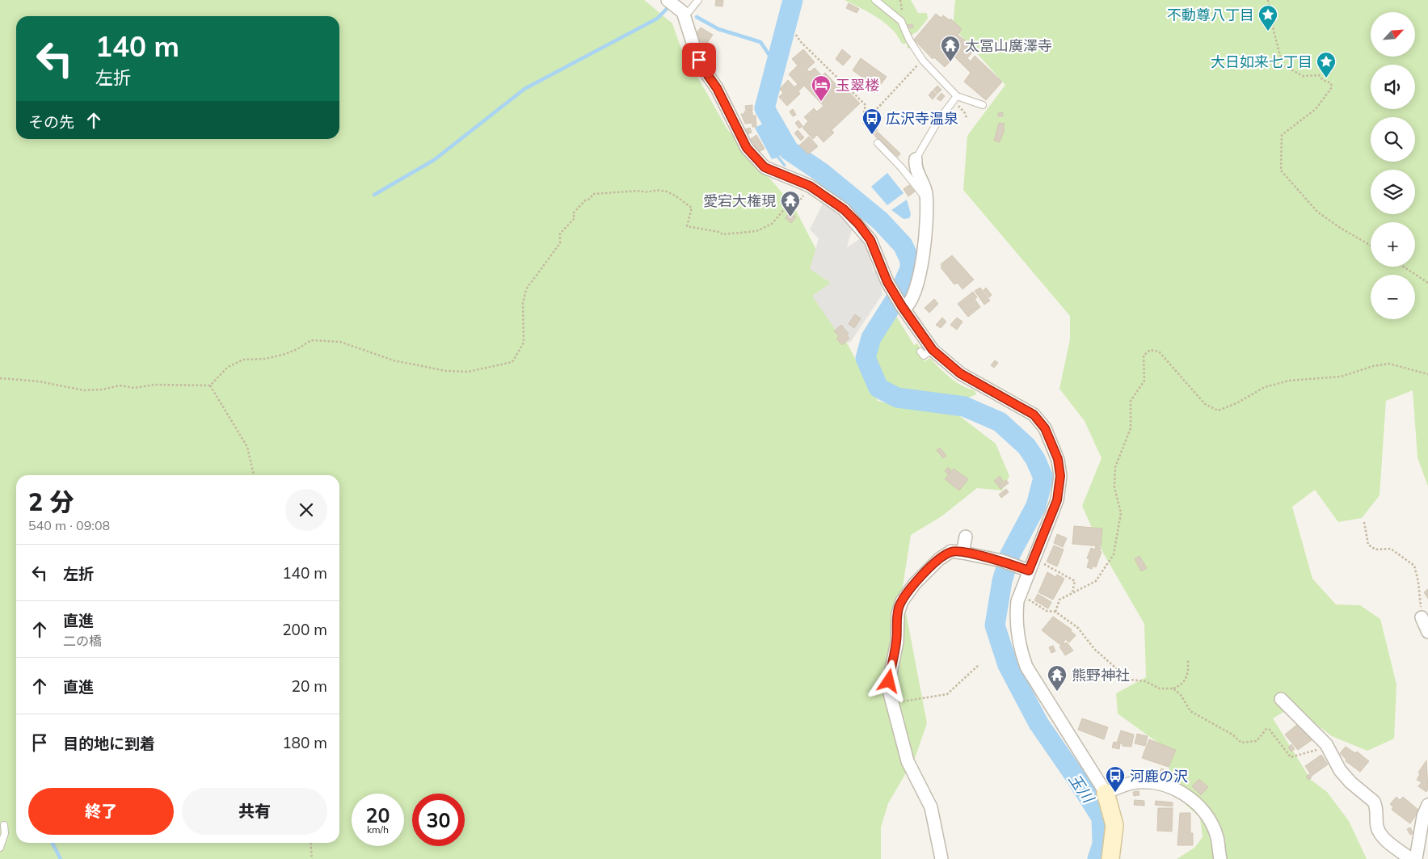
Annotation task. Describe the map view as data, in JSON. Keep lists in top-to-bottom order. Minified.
{"water":["玉川"],"places":{"place":["不動尊八丁目","大日如来七丁目"],"temple":["太冨山廣澤寺","愛宕大権現","熊野神社"],"hotel":["玉翠楼"],"bus stop":["広沢寺温泉","河鹿の沢"]},"north":"top right","page":{"map_buttons":["+","−"],"turn":["140 m","左折"],"then":"その先","heading":["2 分","540 m · 09:08"],"list":[{"name":"左折","value":"140 m"},{"name":"直進","note":"二の橋","value":"200 m"},{"name":"直進","value":"20 m"},{"name":"目的地に到着","value":"180 m"}],"buttons":["終了","共有"],"speed":"20 km/h","limit":"30"}}
